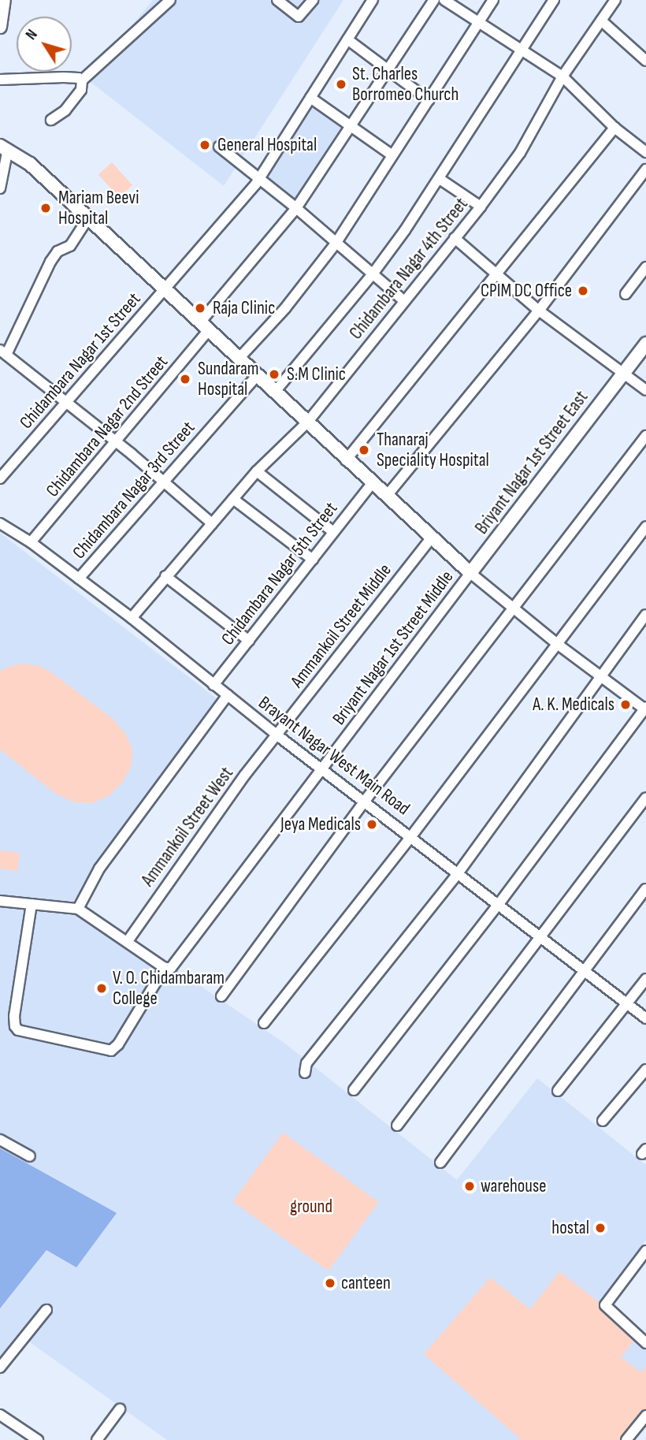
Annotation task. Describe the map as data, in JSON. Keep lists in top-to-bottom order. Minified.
{"streets":{"main road":["Briyant Nagar 1st Street East"],"street":["Chidambara Nagar 4th Street","Chidambara Nagar 1st Street","Chidambara Nagar 2nd Street","Chidambara Nagar 3rd Street","Chidambara Nagar 5th Street","Ammankoil Street Middle","Briyant Nagar 1st Street Middle","Brayant Nagar West Main Road","Ammankoil Street West"]},"crossings":[["Chidambara Nagar 4th Street","Brayant Nagar West Main Road"],["Chidambara Nagar 2nd Street","Brayant Nagar West Main Road"],["Briyant Nagar 1st Street East","Briyant Nagar 1st Street Middle"],["Chidambara Nagar 3rd Street","Brayant Nagar West Main Road"],["Chidambara Nagar 5th Street","Brayant Nagar West Main Road"],["Ammankoil Street Middle","Brayant Nagar West Main Road"],["Ammankoil Street Middle","Ammankoil Street West"],["Briyant Nagar 1st Street Middle","Brayant Nagar West Main Road"],["Brayant Nagar West Main Road","Ammankoil Street West"]],"parks":["ground"],"places":["St. Charles Borromeo Church","General Hospital","Mariam Beevi Hospital","CPIM DC Office","Raja Clinic","S.M Clinic","Sundaram Hospital","Thanaraj Speciality Hospital","A. K. Medicals","Jeya Medicals","V. O. Chidambaram College","warehouse","hostal","canteen"],"north":"top left"}
